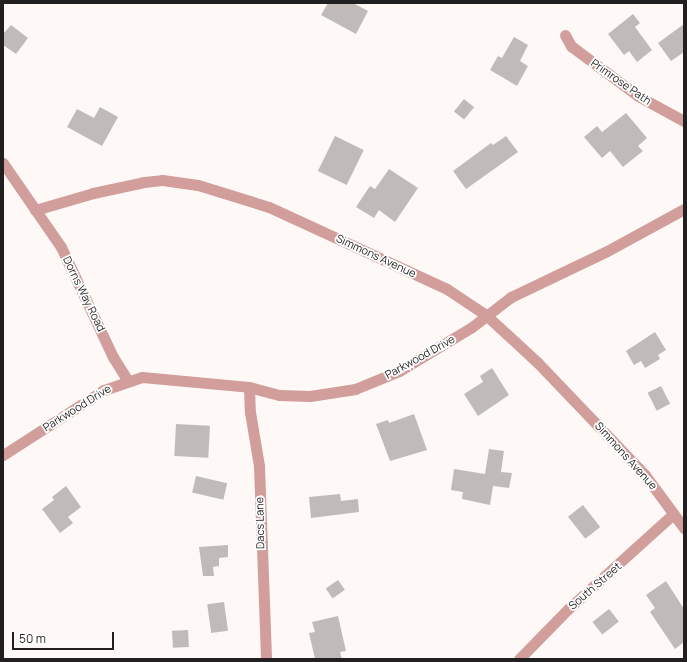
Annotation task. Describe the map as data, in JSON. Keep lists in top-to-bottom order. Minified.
{"streets":{"street":["Primrose Path","Simmons Avenue","Dorns Way Road","Parkwood Drive","Dacs Lane","South Street"]},"crossings":[["Simmons Avenue","Dorns Way Road"],["Simmons Avenue","Parkwood Drive"],["Simmons Avenue","South Street"],["Dorns Way Road","Parkwood Drive"],["Parkwood Drive","Dacs Lane"]],"scale_bar":"50 m"}
